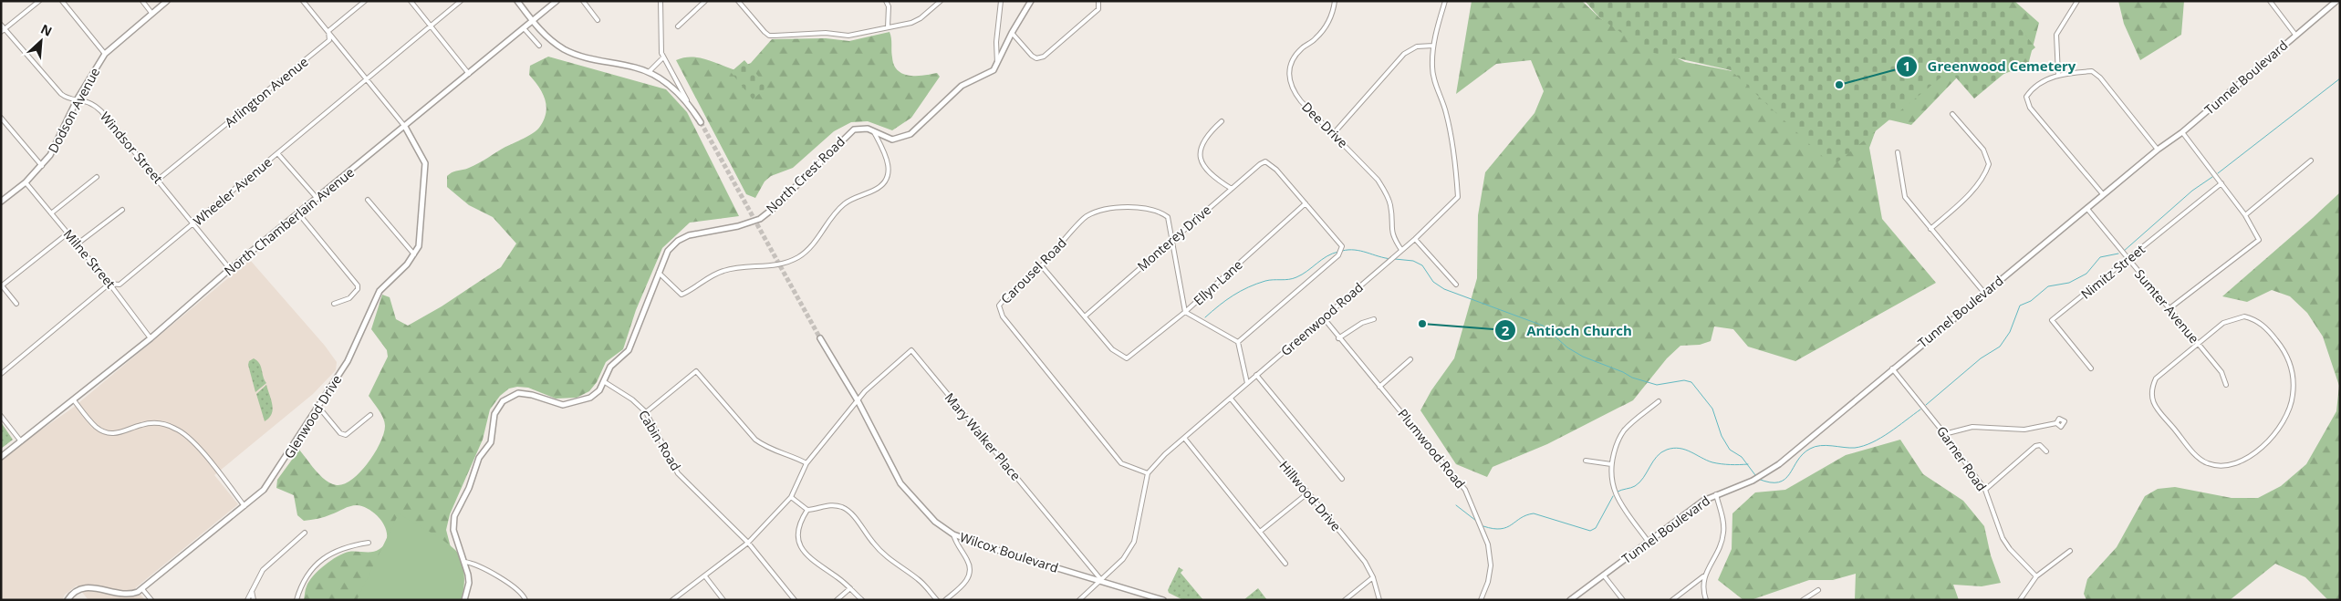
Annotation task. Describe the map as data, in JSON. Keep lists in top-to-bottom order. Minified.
{"streets":{"street":["Tunnel Boulevard","Arlington Avenue","Dodson Avenue","Dee Drive","Windsor Street","North Crest Road","Wheeler Avenue","North Chamberlain Avenue","Monterey Drive","Milne Street","Carousel Road","Nimitz Street","Ellyn Lane","Sumter Avenue","Greenwood Road","Glenwood Drive","Mary Walker Place","Cabin Road","Plumwood Road","Garner Road","Hillwood Drive","Wilcox Boulevard"]},"crossings":[["Tunnel Boulevard","Sumter Avenue"],["Tunnel Boulevard","Garner Road"],["Arlington Avenue","Windsor Street"],["Dodson Avenue","Windsor Street"],["Dodson Avenue","Milne Street"],["Dee Drive","Greenwood Road"],["Windsor Street","Wheeler Avenue"],["Windsor Street","North Chamberlain Avenue"],["North Crest Road","Cabin Road"],["Wheeler Avenue","Milne Street"],["North Chamberlain Avenue","Milne Street"],["North Chamberlain Avenue","Glenwood Drive"],["Monterey Drive","Carousel Road"],["Monterey Drive","Ellyn Lane"],["Carousel Road","Ellyn Lane"],["Carousel Road","Greenwood Road"],["Nimitz Street","Sumter Avenue"],["Greenwood Road","Plumwood Road"],["Greenwood Road","Hillwood Drive"],["Mary Walker Place","Wilcox Boulevard"]],"places":["Greenwood Cemetery","Antioch Church"],"north":"top right"}
